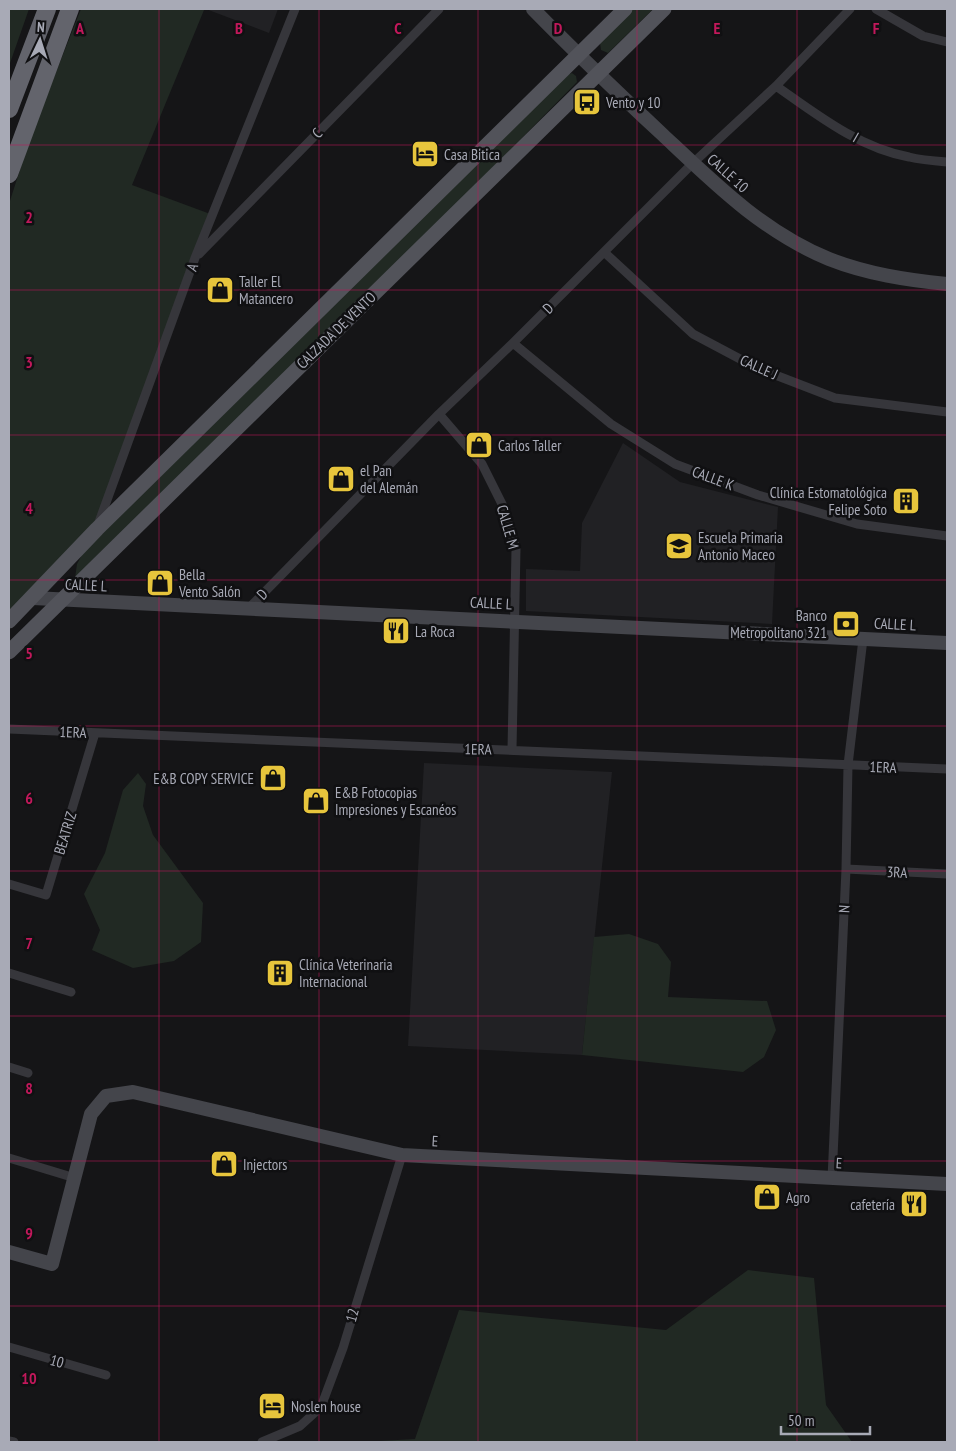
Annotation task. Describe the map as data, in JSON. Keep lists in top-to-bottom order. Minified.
{"streets":{"main road":["CALZADA DE VENTO"],"street":["C","I","CALLE 10","A","D","CALLE J","CALLE K","CALLE M","CALLE L","1ERA","BEATRIZ","3RA","N","E","12","10"]},"crossings":[["C","A"],["I","D"],["CALLE 10","D"],["CALLE 10","CALZADA DE VENTO"],["A","CALZADA DE VENTO"],["D","CALLE J"],["D","CALLE K"],["D","CALLE M"],["D","CALLE L"],["CALZADA DE VENTO","CALLE L"],["CALLE M","CALLE L"],["CALLE M","1ERA"],["CALLE L","N"],["1ERA","BEATRIZ"],["1ERA","N"],["3RA","N"],["N","E"],["E","12"]],"places":{"bus stop":["Vento y 10"],"hotel":["Casa Bitica","Noslen house"],"shop":["Taller El Matancero","Carlos Taller","el Pan del Alemán","Bella Vento Salón","E&B COPY SERVICE","E&B Fotocopias Impresiones y Escanéos","Injectors","Agro"],"building":["Clínica Estomatológica Felipe Soto","Clínica Veterinaria Internacional"],"school or university":["Escuela Primaria Antonio Maceo"],"bank":["Banco Metropolitano 321"],"restaurant":["La Roca","cafetería"]},"scale_bar":"50 m","north":"top","grid":{"columns":["A","B","C","D","E","F"],"rows":["2","3","4","5","6","7","8","9","10"]}}
